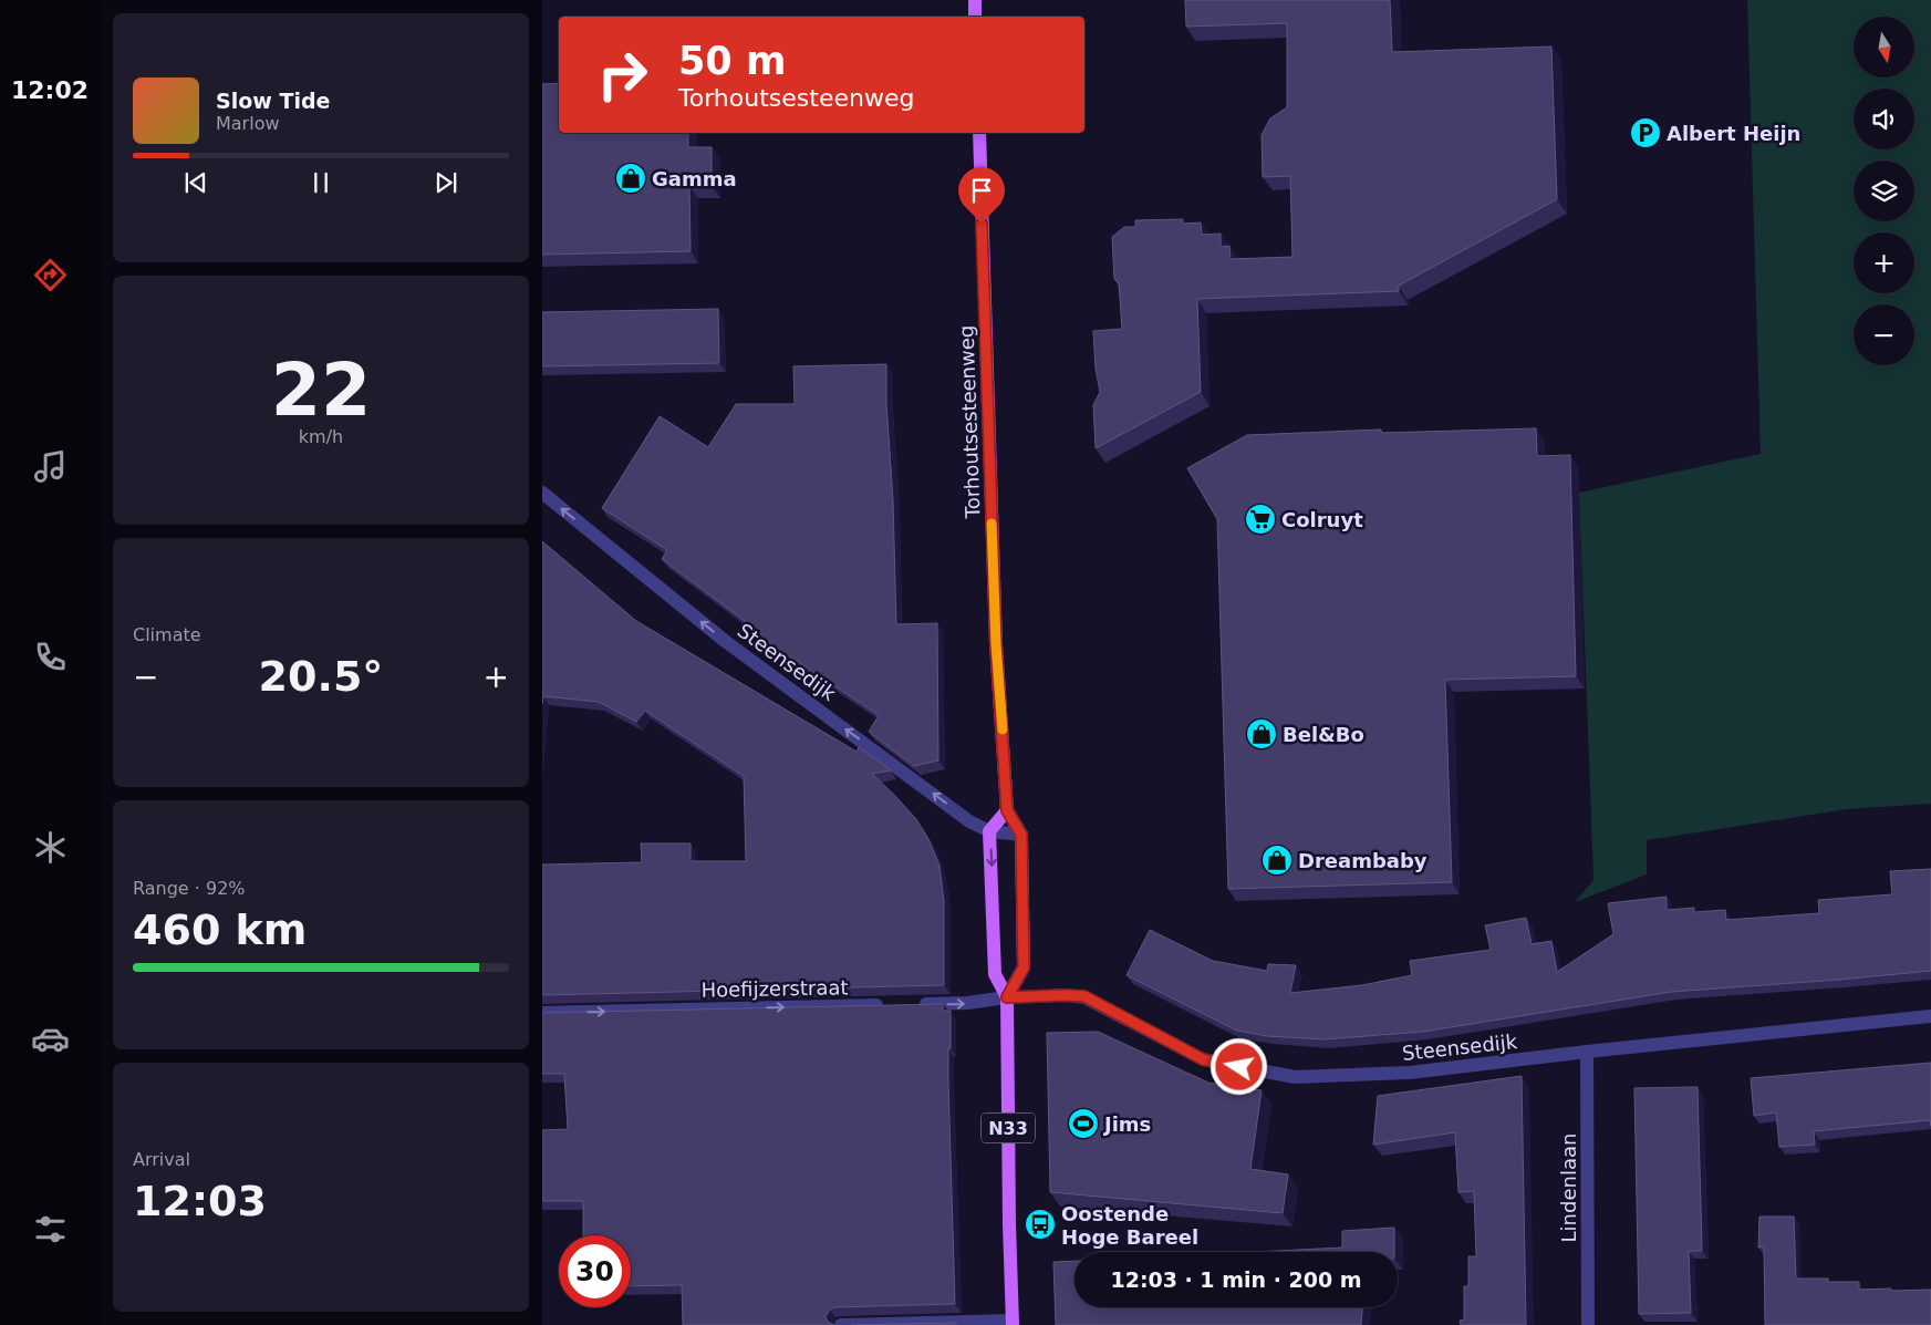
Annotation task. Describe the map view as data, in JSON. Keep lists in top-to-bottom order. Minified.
{"streets":{"main road":["Torhoutsesteenweg","N33"],"street":["Steensedijk","Hoefijzerstraat","Lindenlaan"]},"crossings":[["Torhoutsesteenweg","Steensedijk"],["Steensedijk","Lindenlaan"]],"one_way":["Steensedijk","Hoefijzerstraat"],"places":{"parking":["Albert Heijn"],"shop":["Gamma","Bel&Bo","Dreambaby"],"supermarket":["Colruyt"],"sports":["Jims"],"bus stop":["Oostende Hoge Bareel"]},"north":"bottom","page":{"tabs":"12:02","map_buttons":["+","−"],"turn":["50 m","Torhoutsesteenweg"],"song":["Slow Tide","Marlow"],"tile":[["22","km/h"],"Climate",["Range · 92%","460 km"],["Arrival","12:03"]],"heat":["−","20.5°","+"],"limit":"30","trip":"12:03 · 1 min · 200 m"}}
